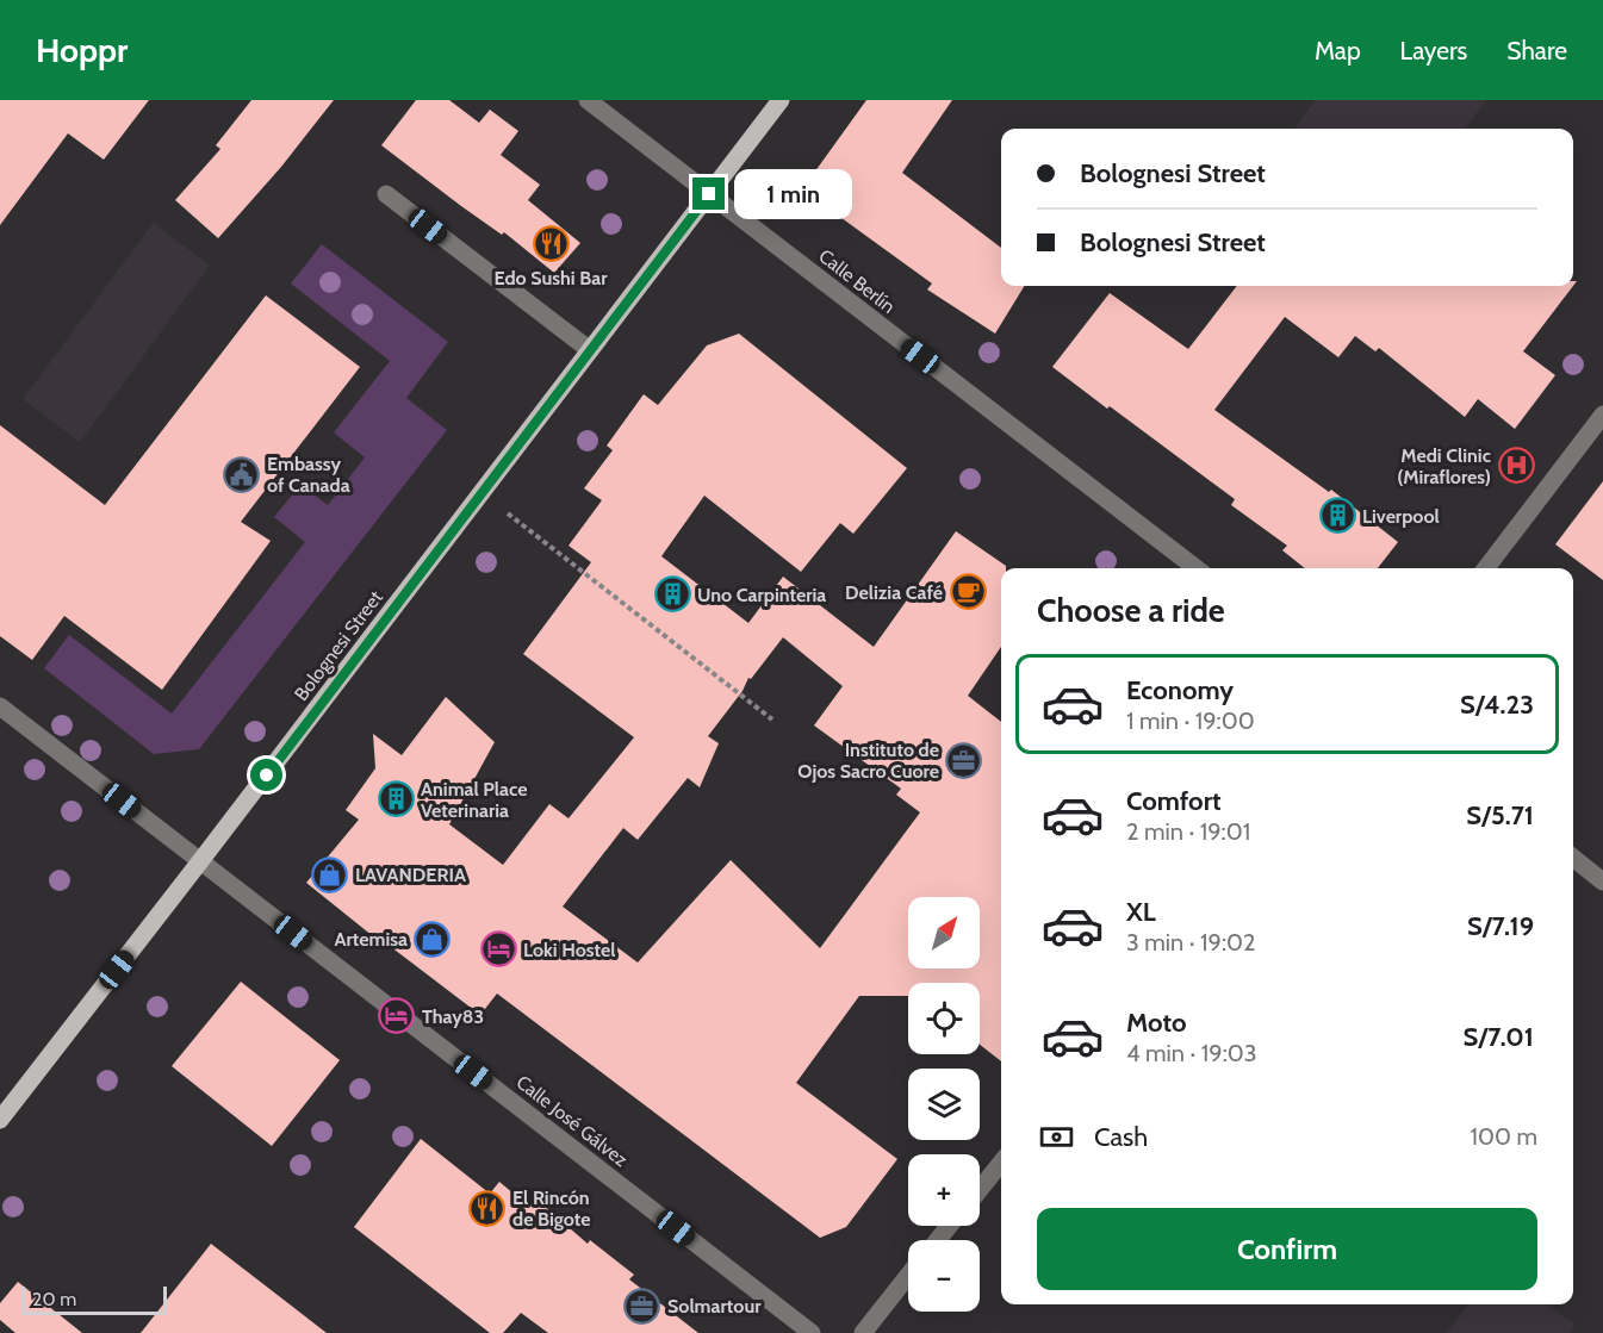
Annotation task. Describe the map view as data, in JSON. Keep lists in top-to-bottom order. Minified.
{"streets":{"main road":["Bolognesi Street"],"street":["Calle Berlín","Calle José Gálvez"]},"crossings":[["Calle Berlín","Bolognesi Street"],["Bolognesi Street","Calle José Gálvez"]],"places":{"restaurant":["Edo Sushi Bar","El Rincón de Bigote"],"hospital":["Medi Clinic (Miraflores)"],"public building":["Embassy of Canada"],"building":["Liverpool","Uno Carpinteria","Animal Place Veterinaria"],"cafe":["Delizia Café"],"office":["Instituto de Ojos Sacro Cuore","Solmartour"],"shop":["LAVANDERIA","Artemisa"],"hotel":["Loki Hostel","Thay83"]},"scale_bar":"20 m","north":"top right","page":{"header":"Hoppr","nav":["Map","Layers","Share"],"banner":["Bolognesi Street","Bolognesi Street"],"bubble":"1 min","heading":"Choose a ride","list":[{"name":"Economy","note":"1 min · 19:00","value":"S/4.23"},{"name":"Comfort","note":"2 min · 19:01","value":"S/5.71"},{"name":"XL","note":"3 min · 19:02","value":"S/7.19"},{"name":"Moto","note":"4 min · 19:03","value":"S/7.01"}],"map_buttons":["+","−"],"pay":["Cash","100 m"],"buttons":"Confirm","scale":"20 m"}}
